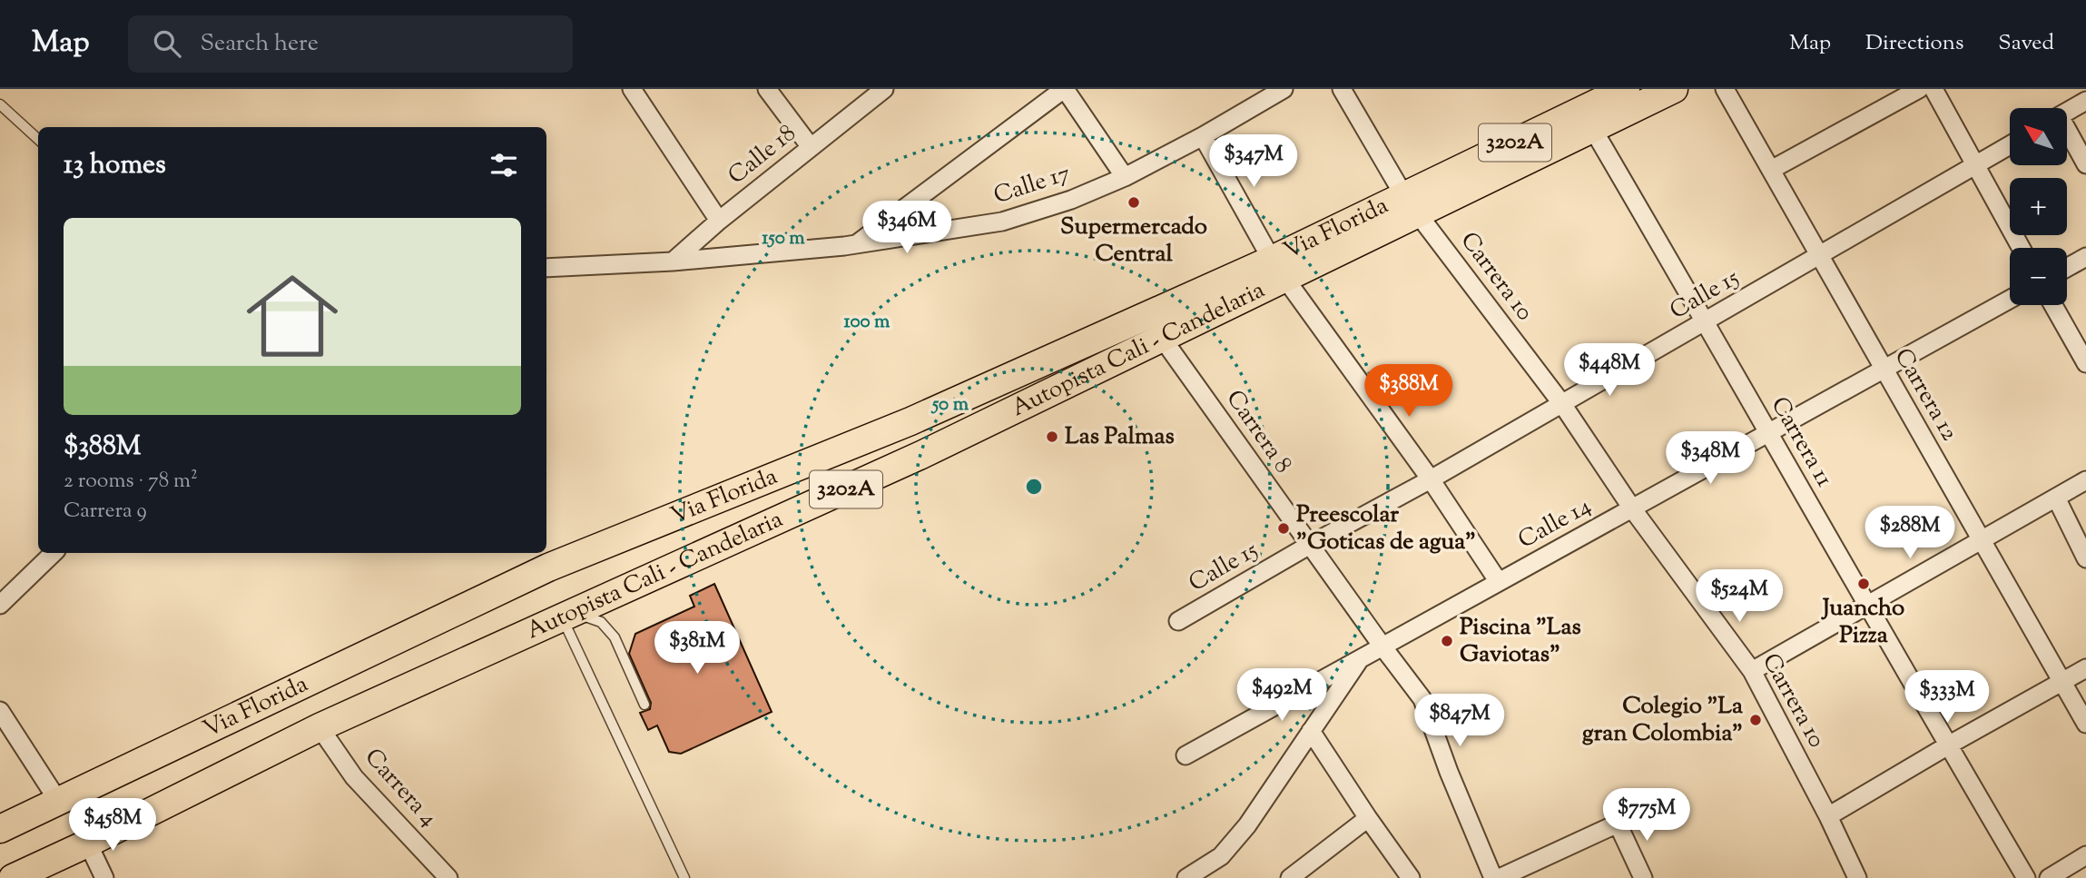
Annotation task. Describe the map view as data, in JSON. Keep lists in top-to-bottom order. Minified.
{"streets":{"main road":["3202A","Via Florida","Autopista Cali - Candelaria"],"street":["Calle 18","Calle 17","Carrera 10","Calle 15","Carrera 12","Carrera 8","Carrera 11","Calle 14","Carrera 4"]},"crossings":[["Calle 18","Calle 17"],["Via Florida","Carrera 10"],["Via Florida","Autopista Cali - Candelaria"],["Carrera 10","Calle 15"],["Carrera 10","Autopista Cali - Candelaria"],["Carrera 10","Calle 14"],["Calle 15","Carrera 12"],["Calle 15","Carrera 8"],["Calle 15","Carrera 11"],["Autopista Cali - Candelaria","Carrera 8"],["Autopista Cali - Candelaria","Carrera 11"],["Autopista Cali - Candelaria","Carrera 4"],["Carrera 12","Calle 14"],["Carrera 8","Calle 14"],["Carrera 11","Calle 14"]],"places":["Supermercado Central","Las Palmas","Preescolar \"Goticas de agua\"","Juancho Pizza","Piscina \"Las Gaviotas\"","Colegio \"La gran Colombia\""],"north":"top left","page":{"header":"Map","search":"Search here","nav":["Map","Directions","Saved"],"map_buttons":["+","−"],"heading":"13 homes","price":["$347M","$346M","$448M","$388M","$348M","$288M","$524M","$381M","$492M","$333M","$847M","$775M","$458M"],"list":[{"name":"$388M","note":"2 rooms · 78 m² · Carrera 9"}]},"rings":["150 m","100 m","50 m"]}
